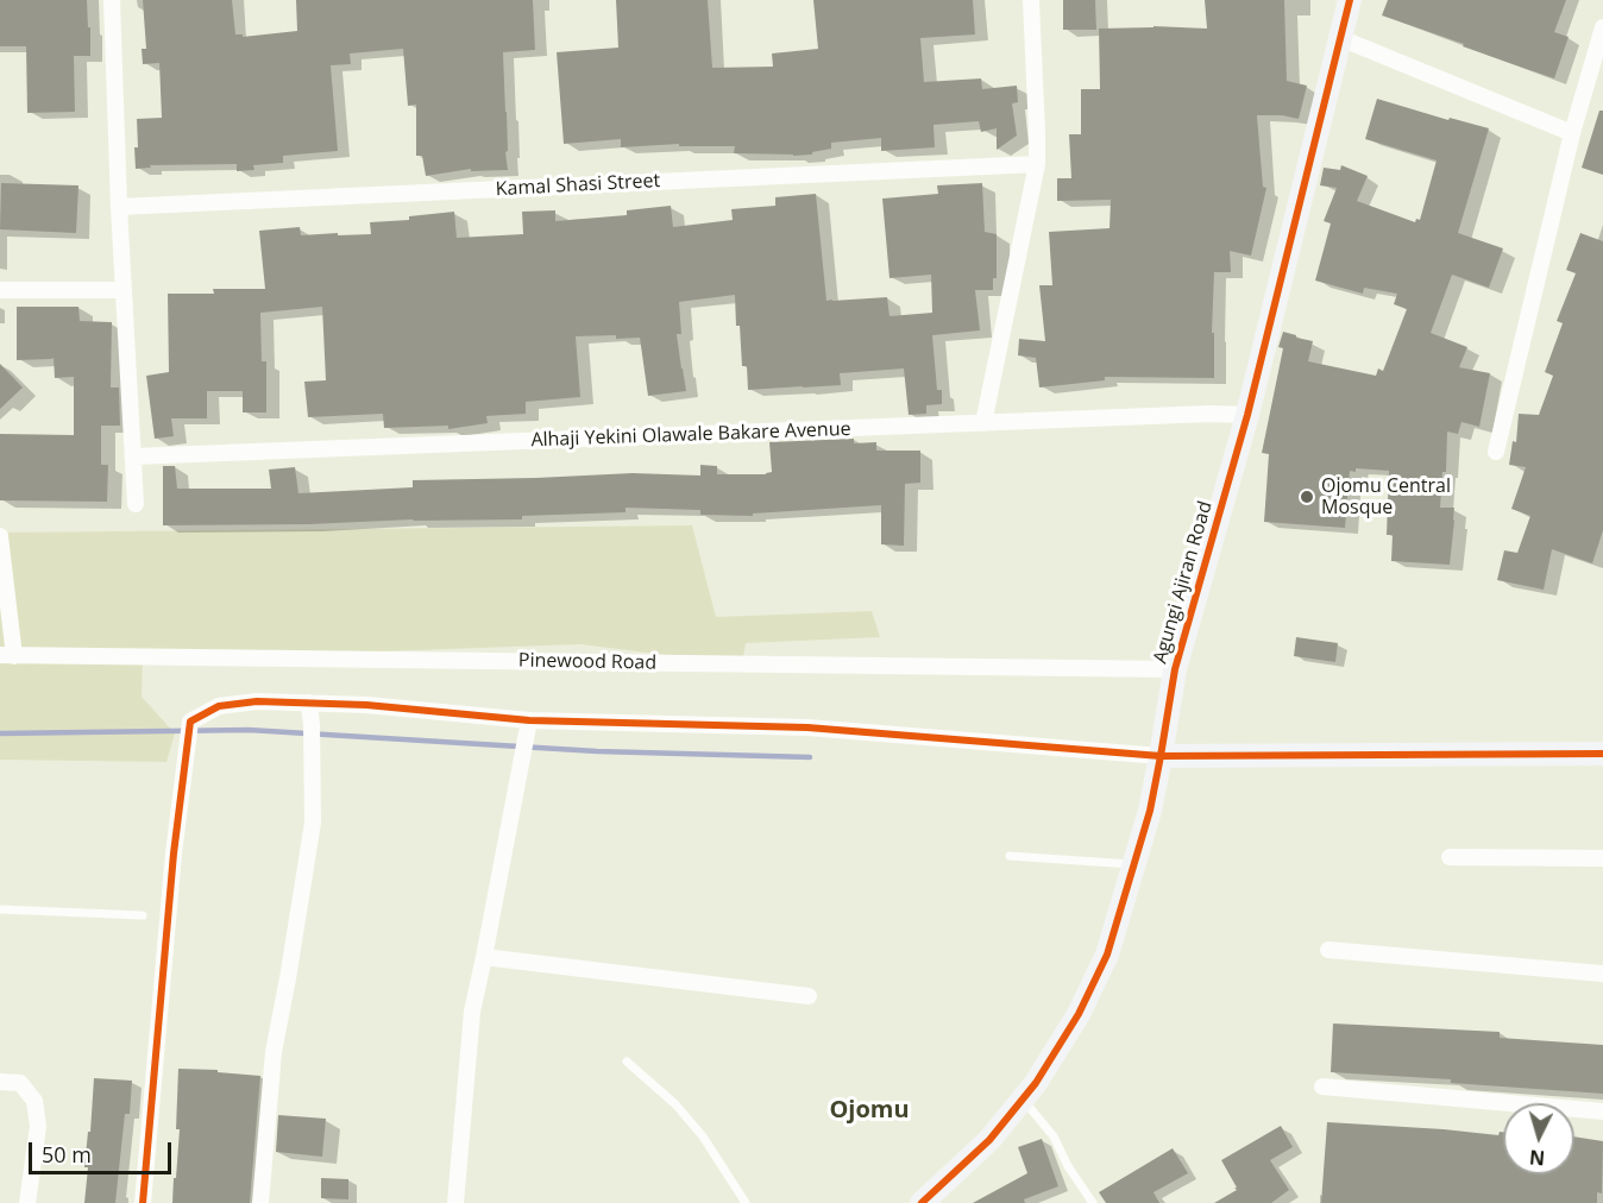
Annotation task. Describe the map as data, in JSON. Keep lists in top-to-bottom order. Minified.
{"streets":{"street":["Kamal Shasi Street","Alhaji Yekini Olawale Bakare Avenue","Agungi Ajiran Road","Pinewood Road"]},"crossings":[["Alhaji Yekini Olawale Bakare Avenue","Agungi Ajiran Road"],["Agungi Ajiran Road","Pinewood Road"]],"districts":["Ojomu"],"places":["Ojomu Central Mosque"],"scale_bar":"50 m","north":"bottom"}
